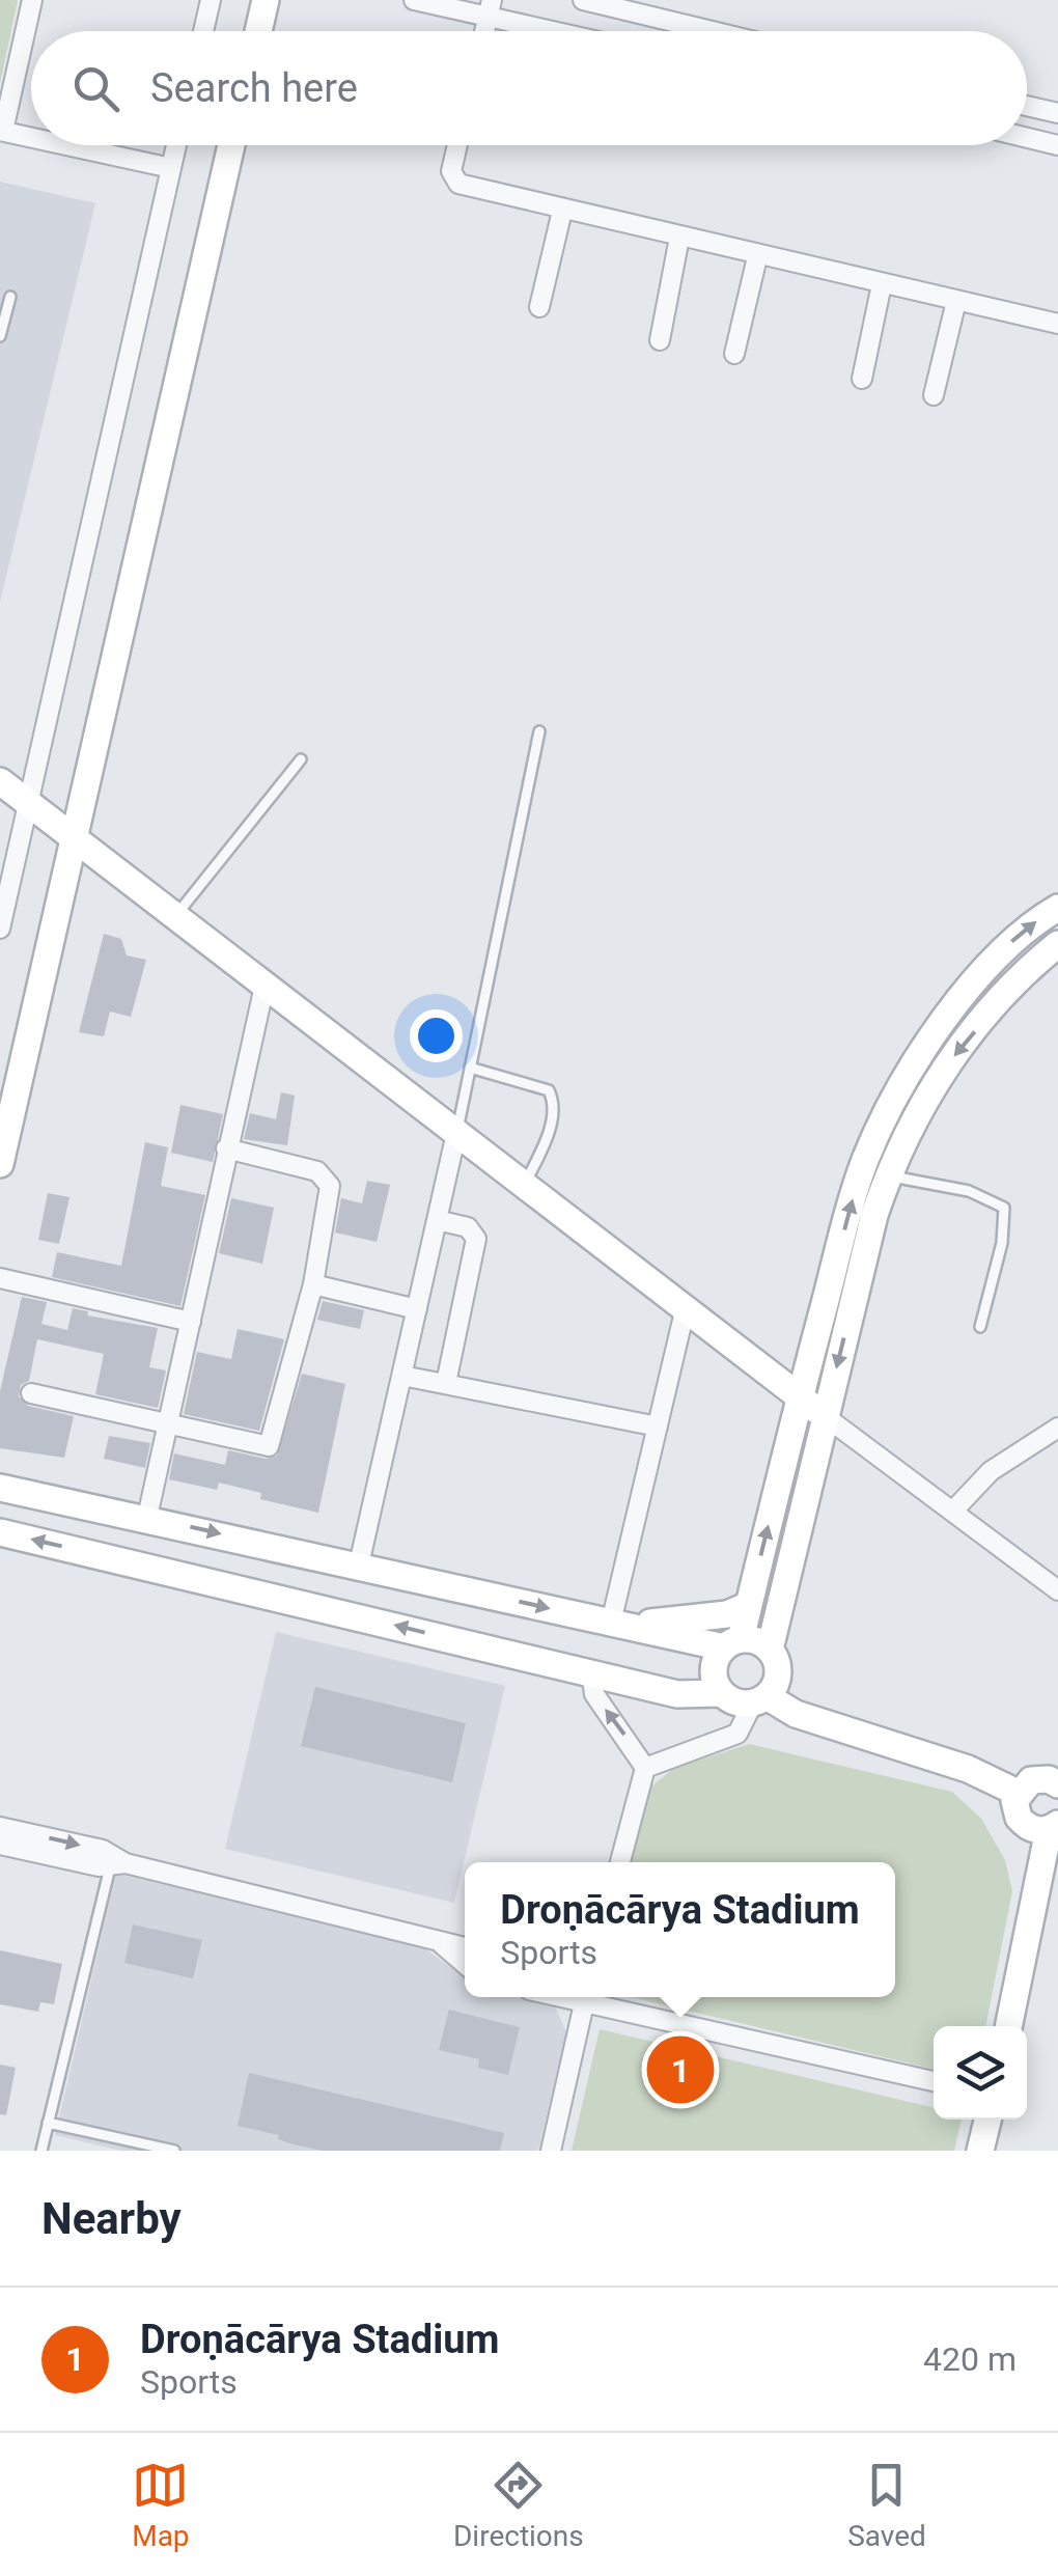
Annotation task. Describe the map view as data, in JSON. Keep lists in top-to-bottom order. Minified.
{"page":{"search":"Search here","popup":["Droṇācārya Stadium","Sports"],"pins":"1","heading":"Nearby","list":[{"mark":"1","name":"Droṇācārya Stadium","note":"Sports","value":"420 m"}],"nav":["Map","Directions","Saved"]}}
